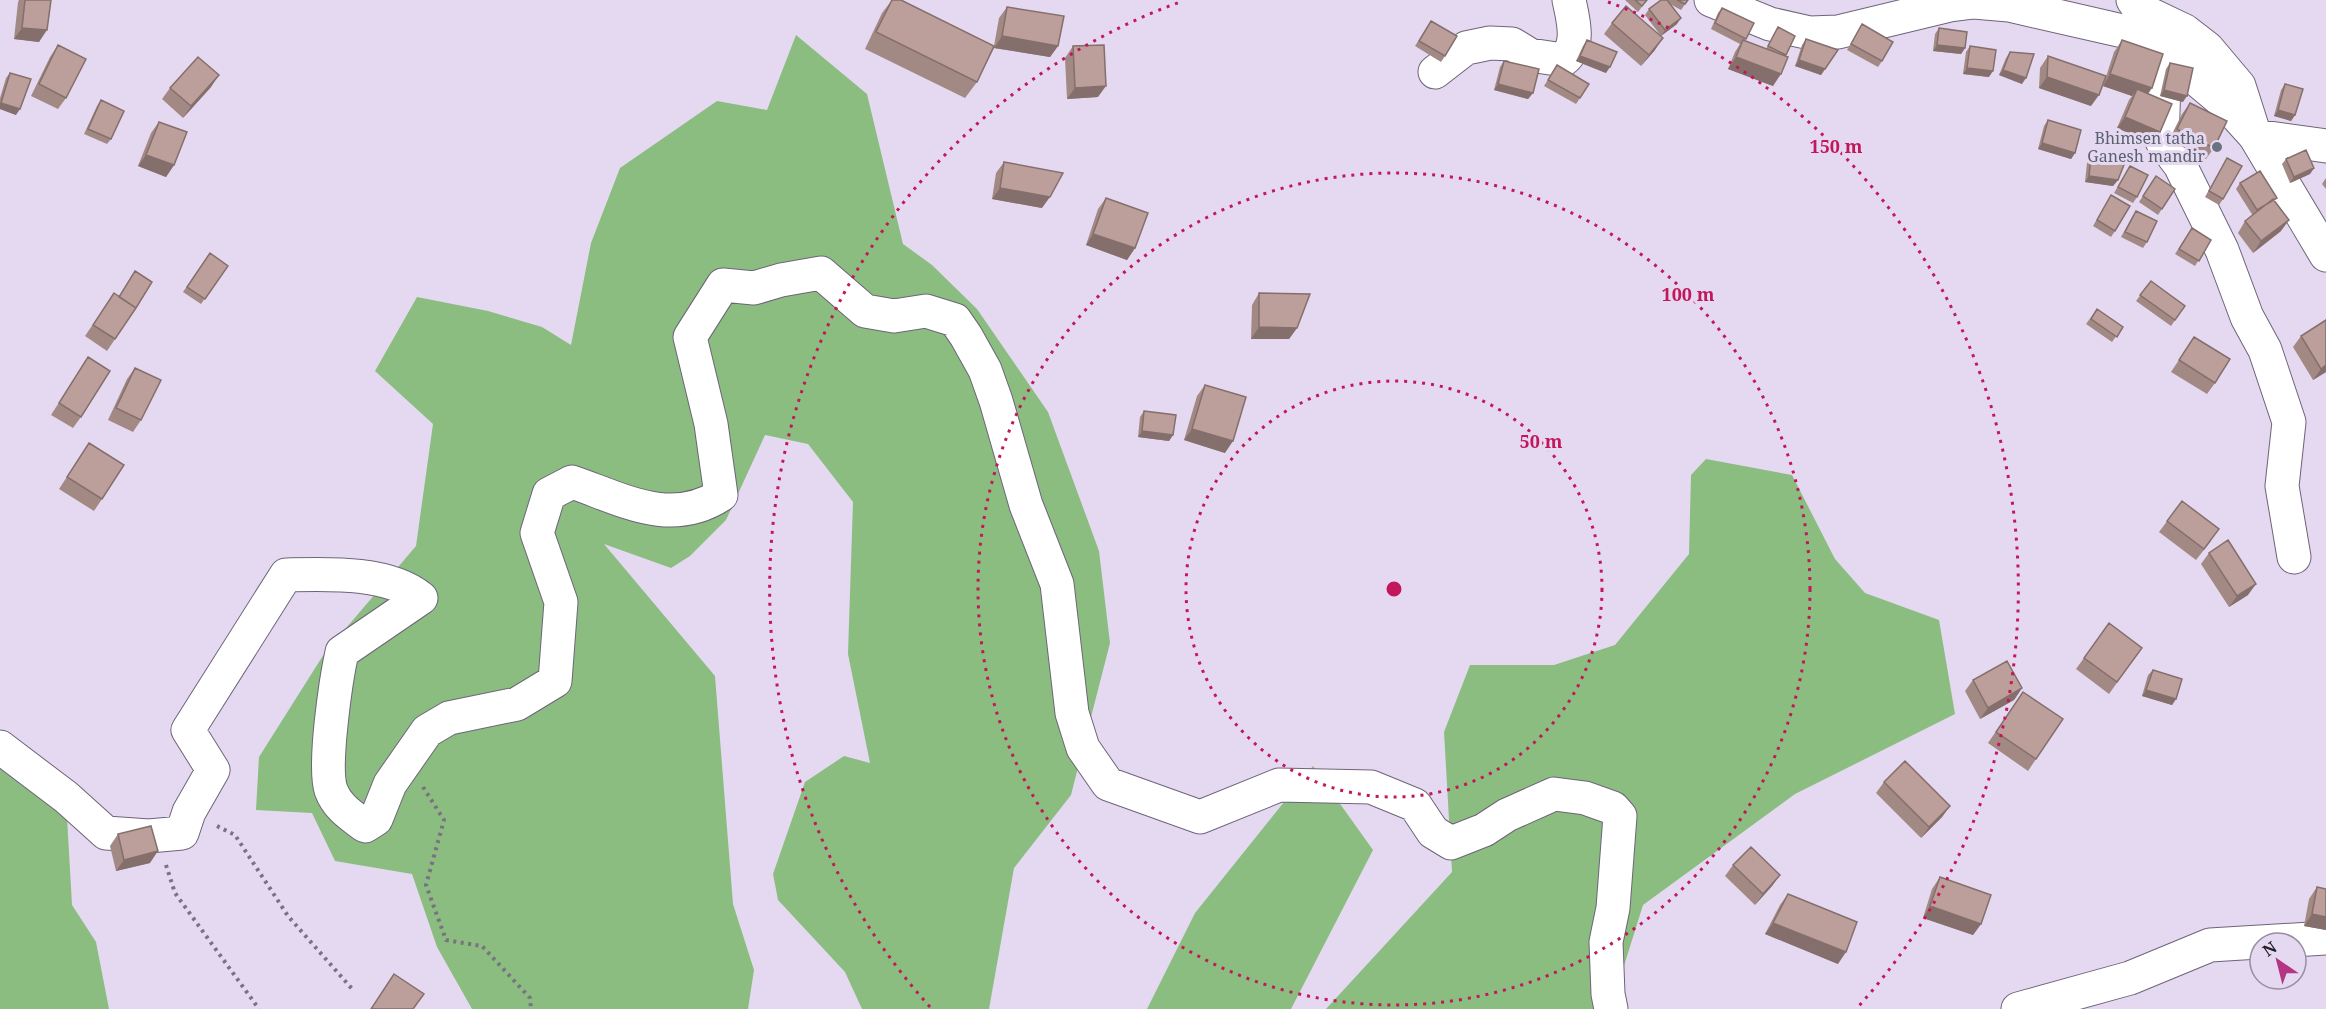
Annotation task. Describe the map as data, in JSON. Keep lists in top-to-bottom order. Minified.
{"places":["Bhimsen tatha Ganesh mandir"],"north":"top left","rings":["150 m","100 m","50 m"]}
